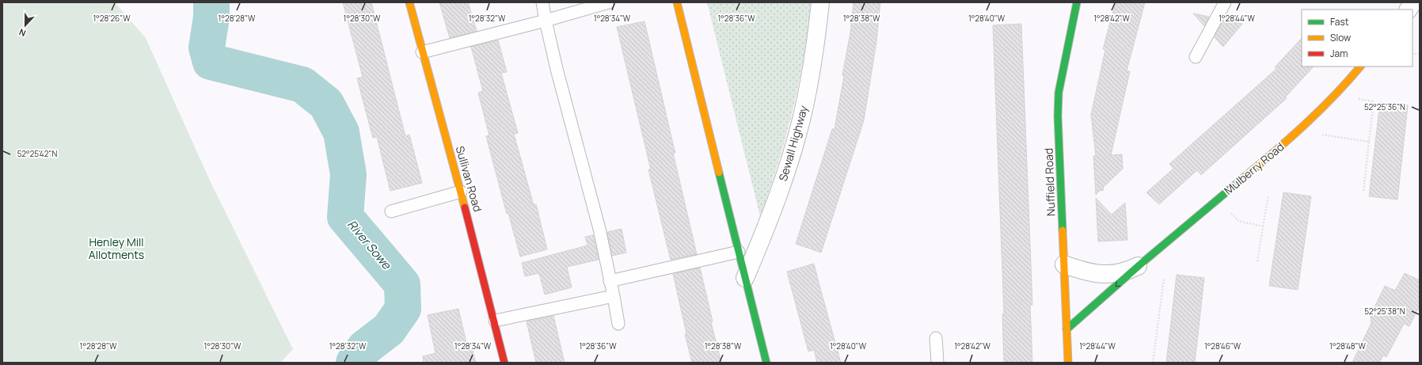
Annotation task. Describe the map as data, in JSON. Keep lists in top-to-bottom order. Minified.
{"streets":{"street":["Sewall Highway","Mulberry Road","Sullivan Road","Nuffield Road"]},"crossings":[["Mulberry Road","Nuffield Road"]],"water":["River Sowe"],"parks":["Henley Mill Allotments"],"legend":["Fast","Slow","Jam"],"north":"bottom","coordinates":["1°28'26\"W","1°28'36\"W","1°28'28\"W","1°28'30\"W","1°28'32\"W","1°28'34\"W","1°28'38\"W","1°28'40\"W","1°28'42\"W","1°28'44\"W","52°25'36\"N","52°25'42\"N","52°25'38\"N","1°28'46\"W","1°28'48\"W"]}
